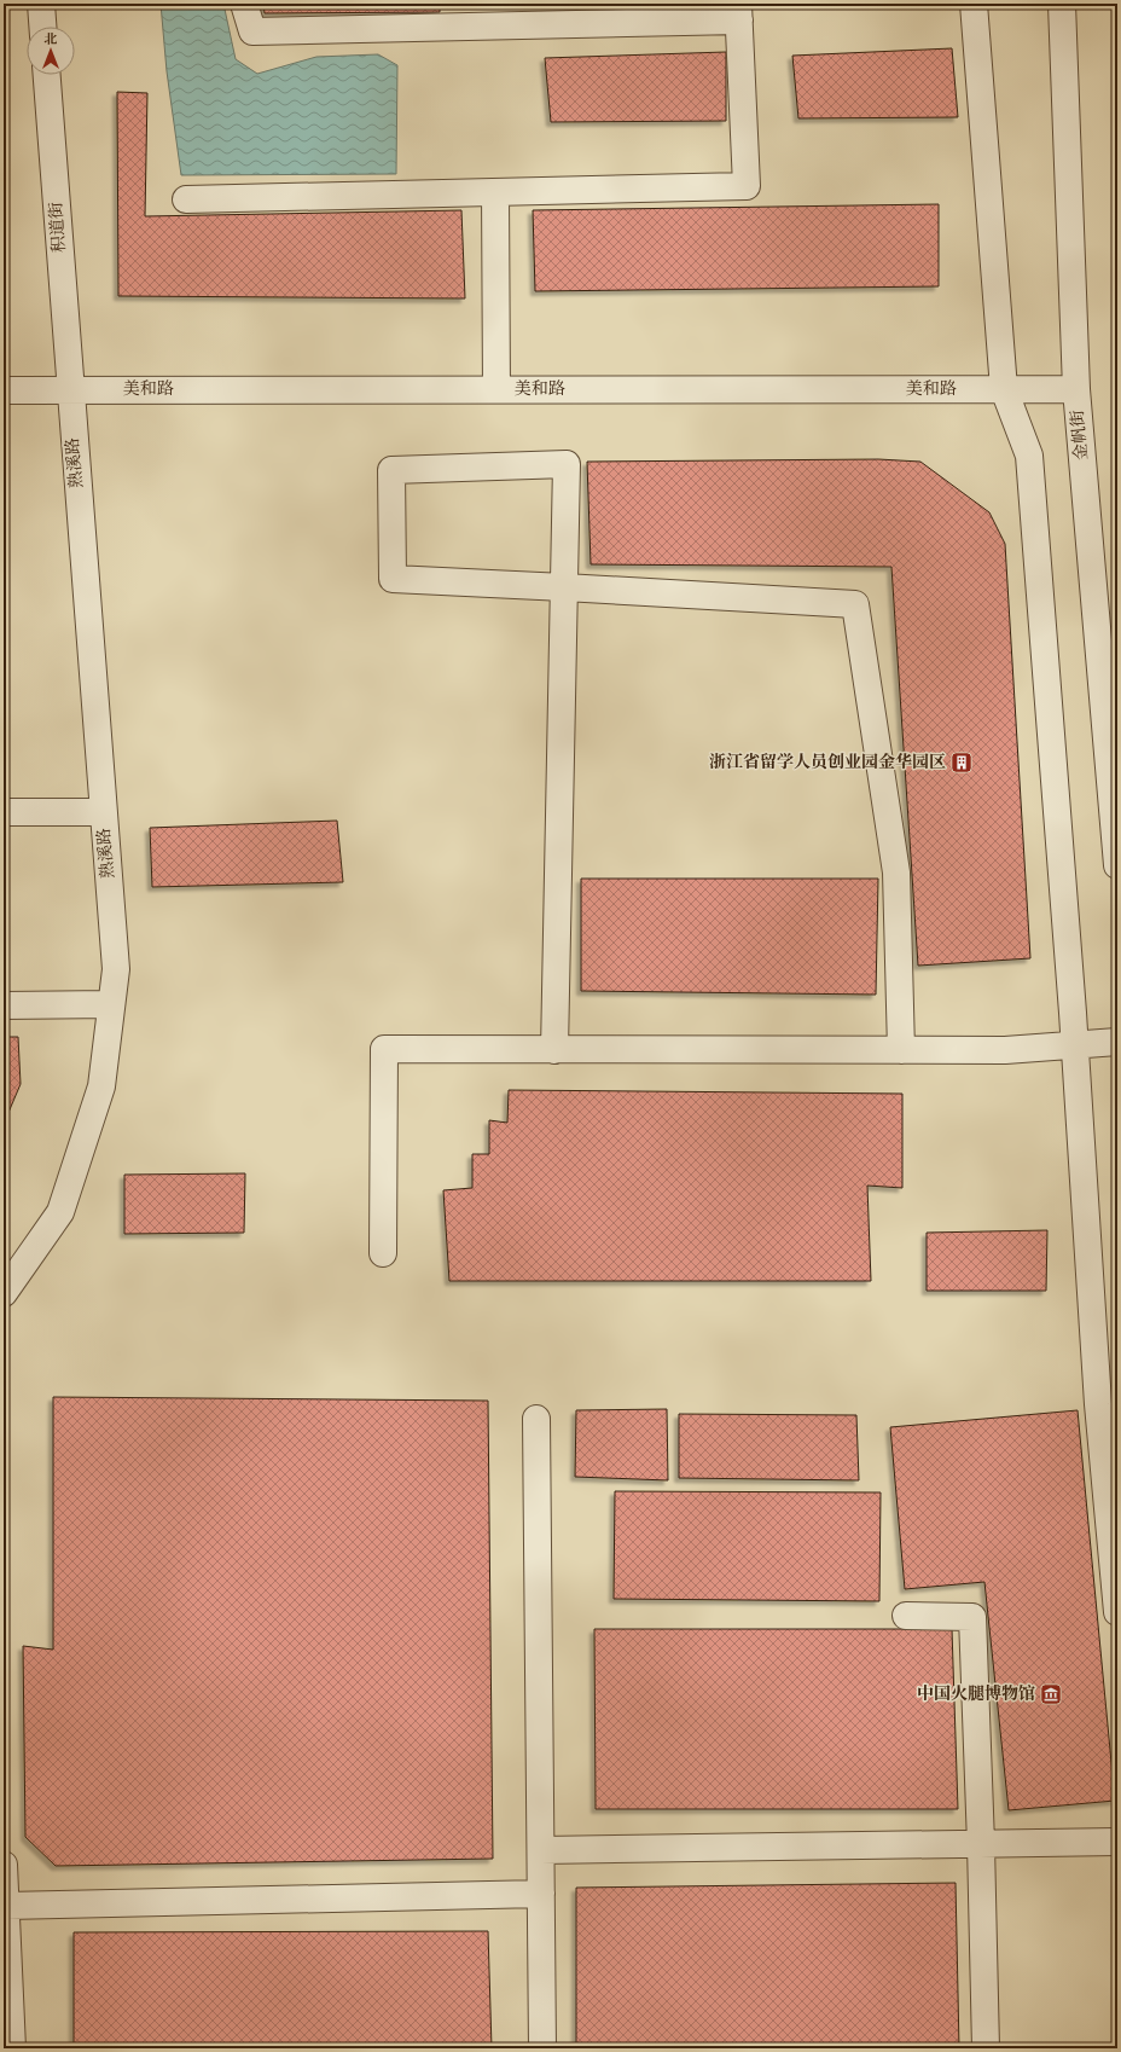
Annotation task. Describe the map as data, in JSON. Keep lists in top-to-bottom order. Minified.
{"streets":{"street":["积道街","美和路","金帆街","熟溪路"]},"crossings":[["积道街","美和路"],["积道街","熟溪路"],["美和路","金帆街"],["美和路","熟溪路"]],"places":{"building":["浙江省留学人员创业园金华园区"],"museum":["中国火腿博物馆"]},"north":"top"}
